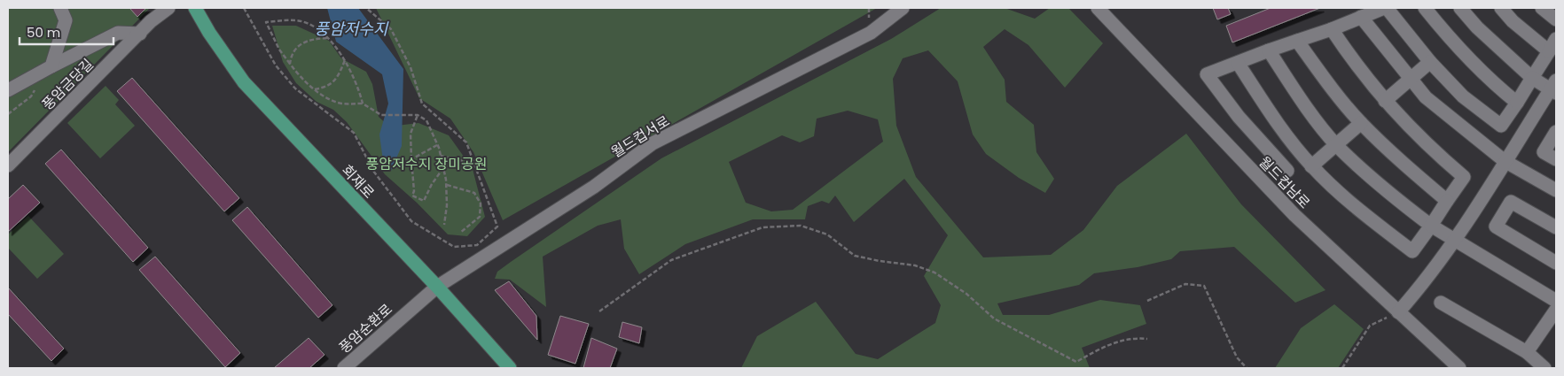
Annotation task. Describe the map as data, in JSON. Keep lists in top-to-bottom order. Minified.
{"streets":{"main road":["회재로"],"street":["풍암금당길","월드컵서로","월드컵남로","풍암순환로"]},"crossings":[["월드컵서로","회재로"],["월드컵서로","풍암순환로"]],"water":["풍암저수지"],"parks":["풍암저수지 장미공원"],"scale_bar":"50 m"}
